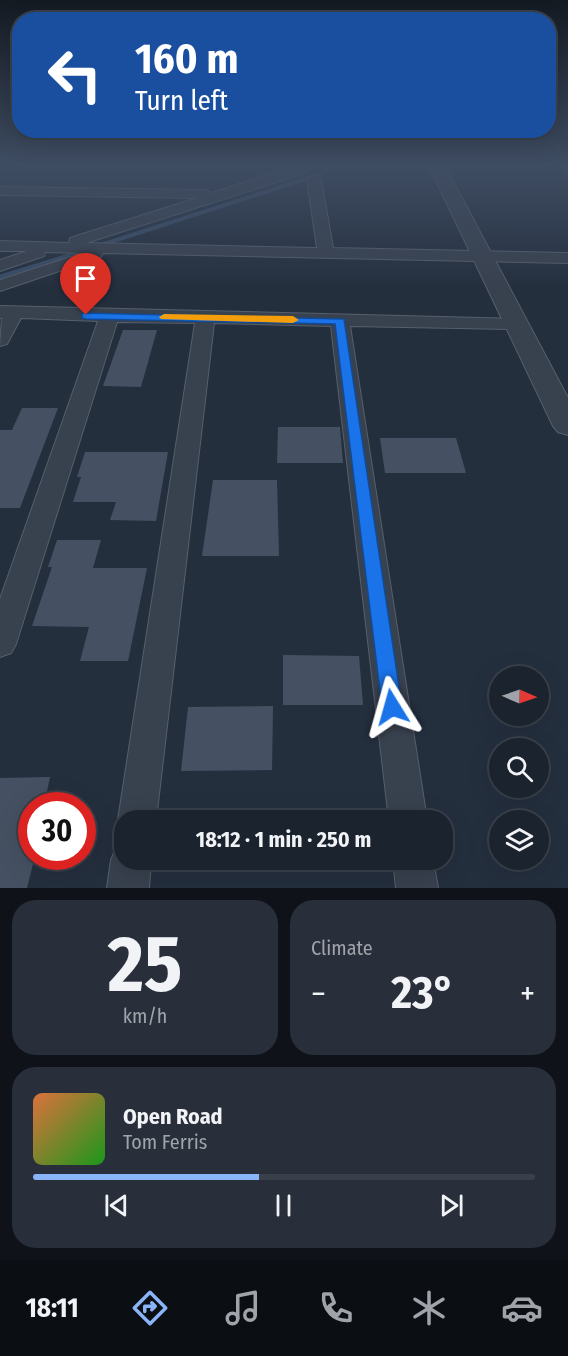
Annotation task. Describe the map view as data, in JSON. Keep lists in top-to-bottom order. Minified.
{"north":"right","page":{"turn":["160 m","Turn left"],"limit":"30","trip":"18:12 · 1 min · 250 m","tile":[["25","km/h"],"Climate"],"heat":["−","23°","+"],"song":["Open Road","Tom Ferris"],"tabs":"18:11"}}
